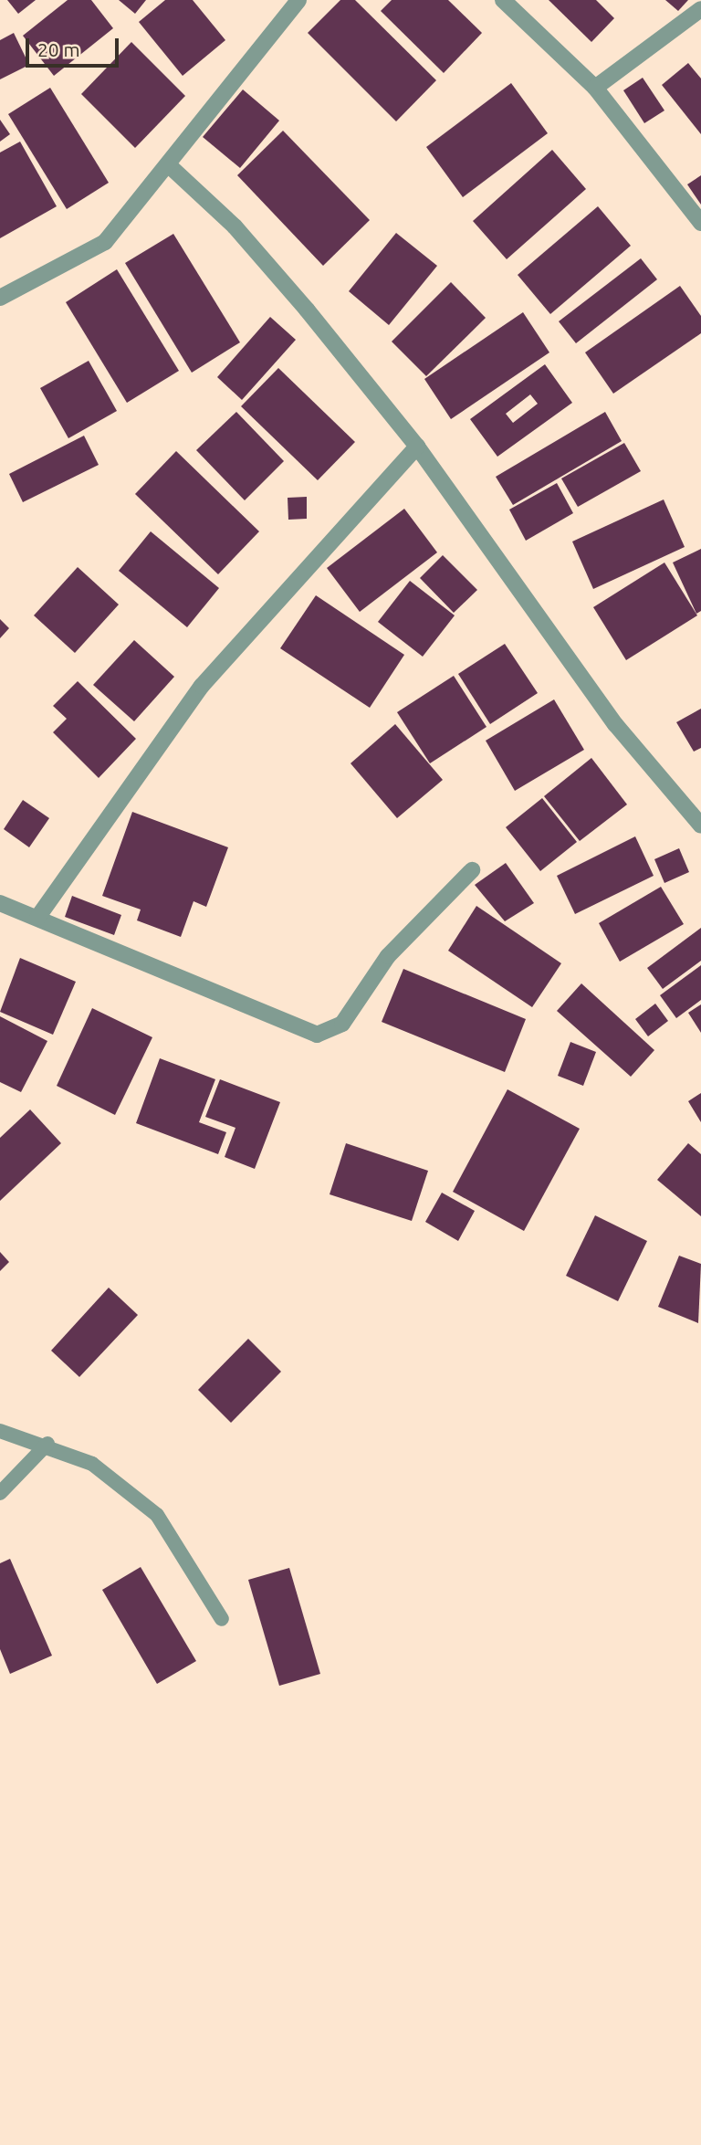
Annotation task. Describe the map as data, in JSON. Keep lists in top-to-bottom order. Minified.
{"scale_bar":"20 m"}
